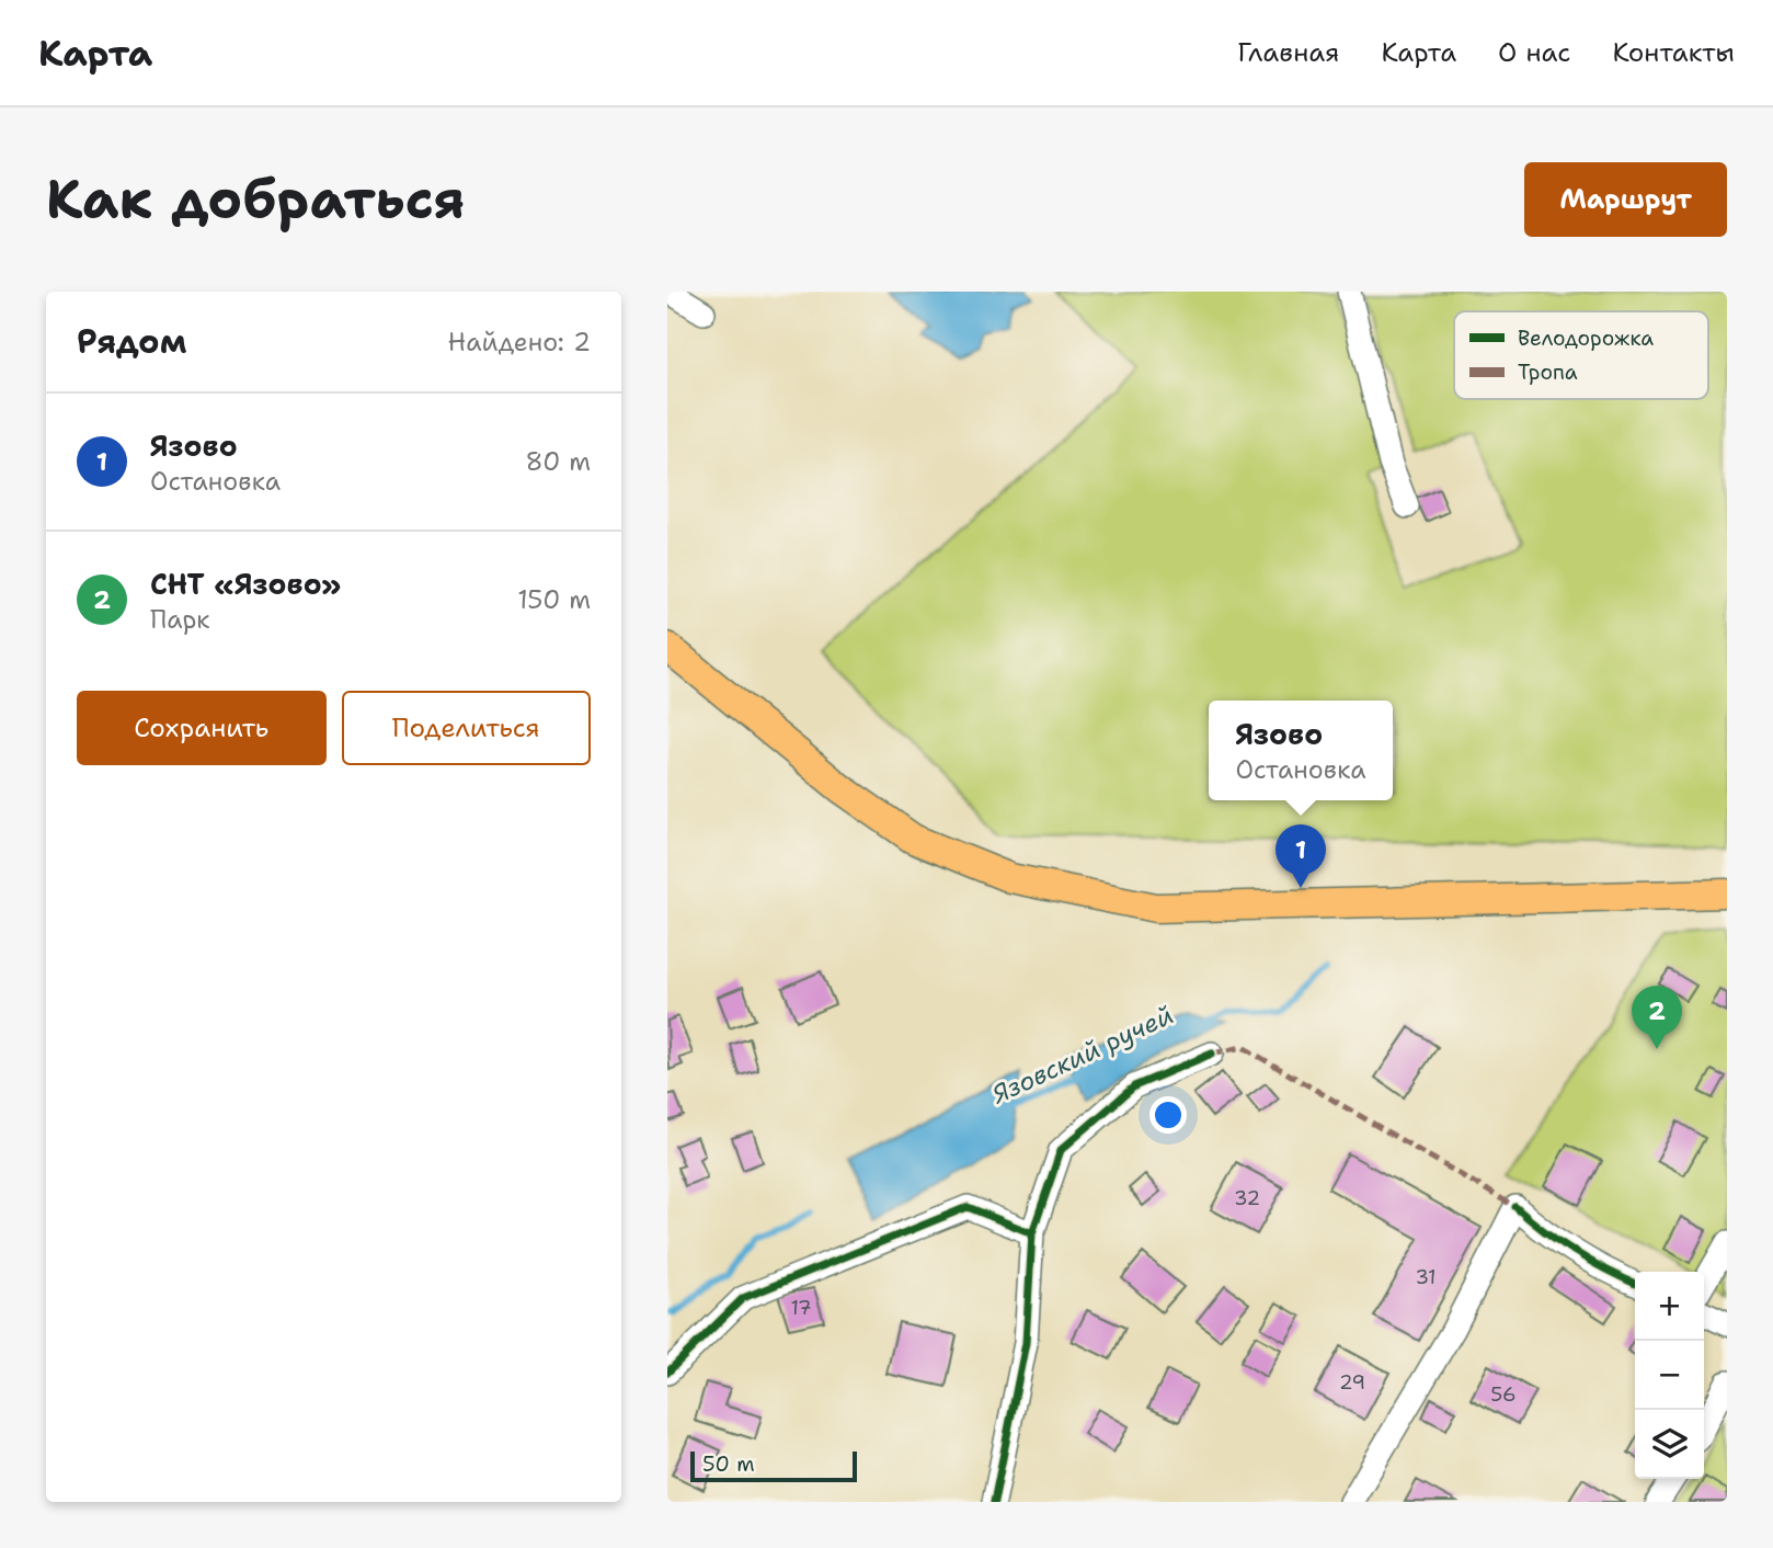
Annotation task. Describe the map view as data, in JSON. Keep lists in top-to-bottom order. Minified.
{"water":["Язовский ручей"],"house_numbers":["32","31","17","29","56"],"legend":["Велодорожка","Тропа"],"scale_bar":"50 m","page":{"header":"Карта","nav":["Главная","Карта","О нас","Контакты"],"buttons":["Маршрут",["Сохранить","Поделиться"]],"title":"Как добраться","heading":["Рядом","Найдено: 2"],"list":[{"mark":"1","name":"Язово","note":"Остановка","value":"80 m"},{"mark":"2","name":"СНТ «Язово»","note":"Парк","value":"150 m"}],"popup":["Язово","Остановка"],"pins":["1","2"],"map_buttons":["+","−"],"scale":"50 m"}}
